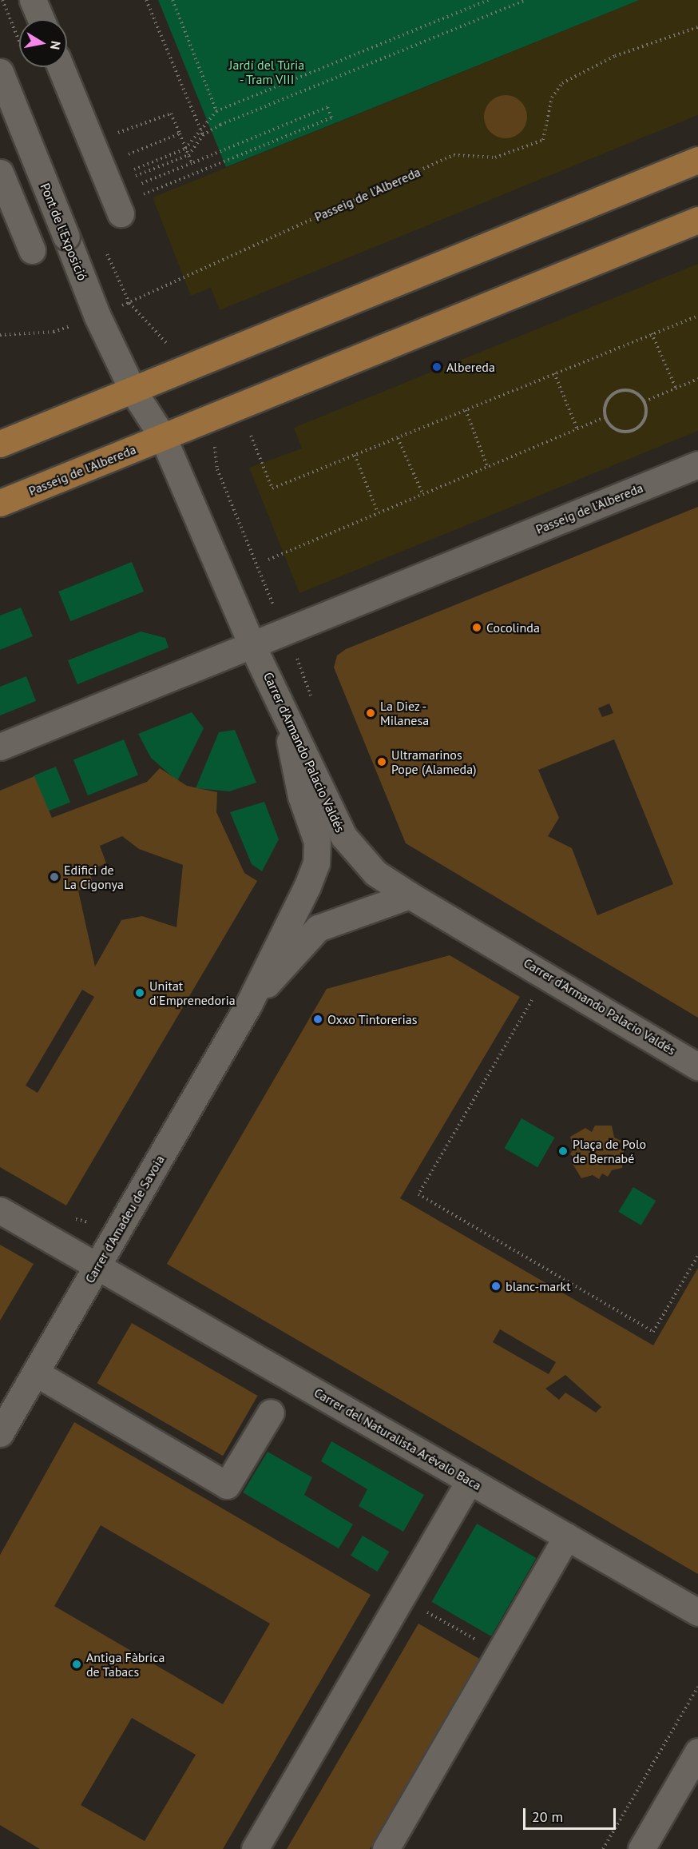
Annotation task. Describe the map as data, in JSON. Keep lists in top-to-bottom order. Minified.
{"streets":{"main road":["Passeig de l'Albereda"],"street":["Pont de l'Exposició","Carrer d'Armando Palacio Valdés","Carrer d'Amadeu de Savoia","Carrer del Naturalista Arévalo Baca"]},"crossings":[["Passeig de l'Albereda","Pont de l'Exposició"],["Passeig de l'Albereda","Carrer d'Armando Palacio Valdés"],["Pont de l'Exposició","Carrer d'Armando Palacio Valdés"],["Carrer d'Armando Palacio Valdés","Carrer d'Amadeu de Savoia"],["Carrer d'Amadeu de Savoia","Carrer del Naturalista Arévalo Baca"]],"parks":["Jardí del Túria - Tram VIII"],"places":["Albereda","Cocolinda","La Diez - Milanesa","Ultramarinos Pope (Alameda)","Edifici de La Cigonya","Unitat d'Emprenedoria","Oxxo Tintorerias","Plaça de Polo de Bernabé","blanc-markt","Antiga Fàbrica de Tabacs"],"scale_bar":"20 m","north":"right"}
